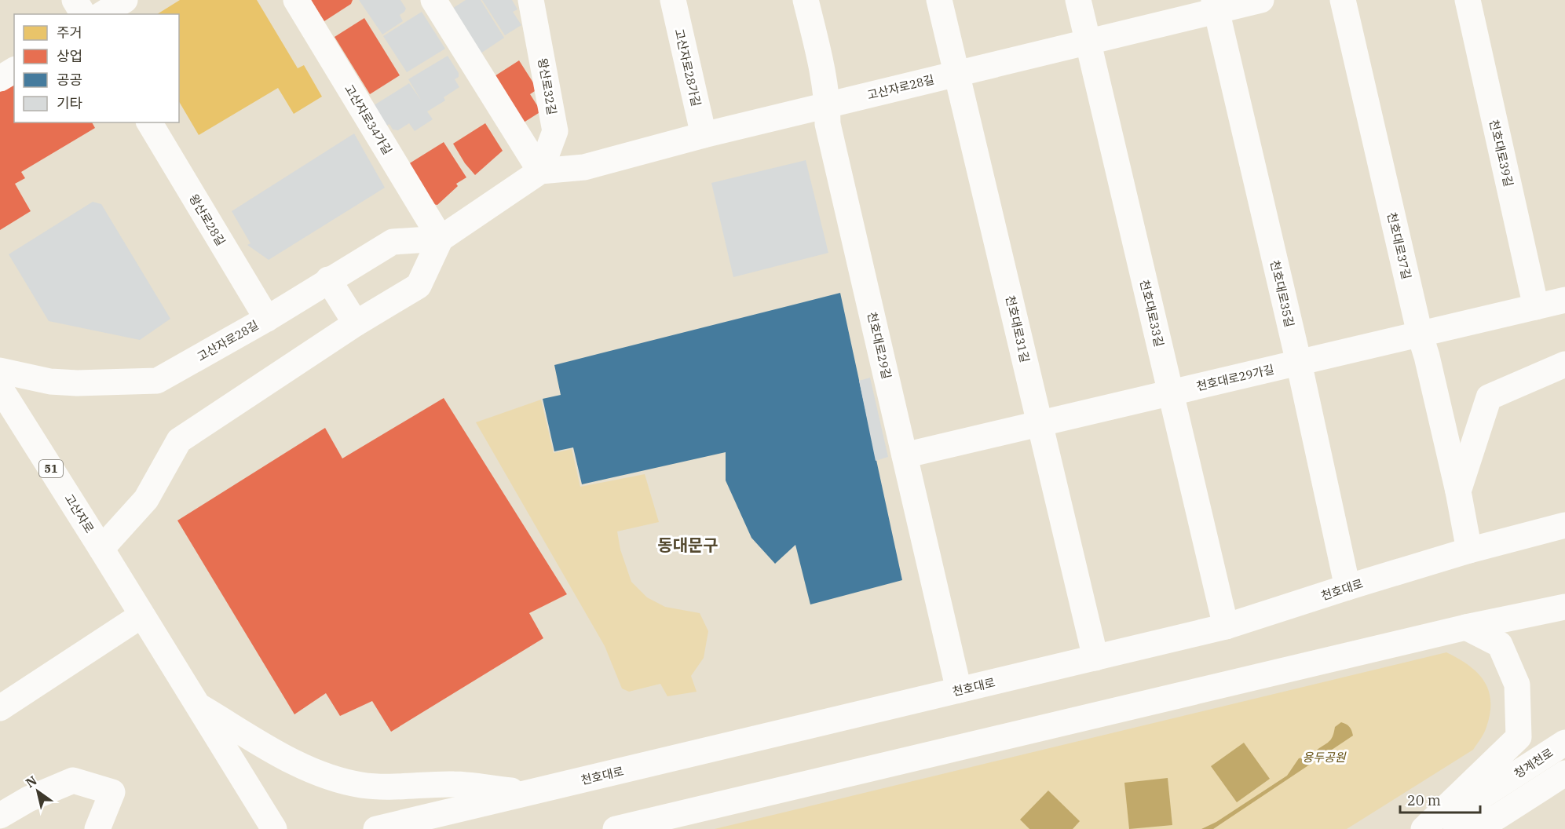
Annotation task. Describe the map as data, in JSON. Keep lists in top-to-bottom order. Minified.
{"streets":{"street":["고산자로28가길","왕산로32길","고산자로28길","고산자로34가길","천호대로39길","왕산로28길","천호대로37길","천호대로35길","천호대로33길","천호대로31길","천호대로29길","천호대로29가길","51","고산자로","천호대로","청계천로"]},"crossings":[["고산자로28가길","고산자로28길"],["왕산로32길","고산자로28길"],["고산자로28길","고산자로34가길"],["고산자로28길","왕산로28길"],["고산자로28길","천호대로35길"],["고산자로28길","천호대로33길"],["고산자로28길","천호대로31길"],["고산자로28길","천호대로29길"],["천호대로39길","천호대로29가길"],["천호대로37길","천호대로29가길"],["천호대로37길","천호대로"],["천호대로35길","천호대로29가길"],["천호대로35길","천호대로"],["천호대로33길","천호대로29가길"],["천호대로33길","천호대로"],["천호대로31길","천호대로29가길"],["천호대로31길","천호대로"],["천호대로29길","천호대로29가길"],["천호대로29길","천호대로"]],"districts":["동대문구"],"parks":["용두공원"],"legend":["주거","상업","공공","기타"],"scale_bar":"20 m","north":"top left"}
